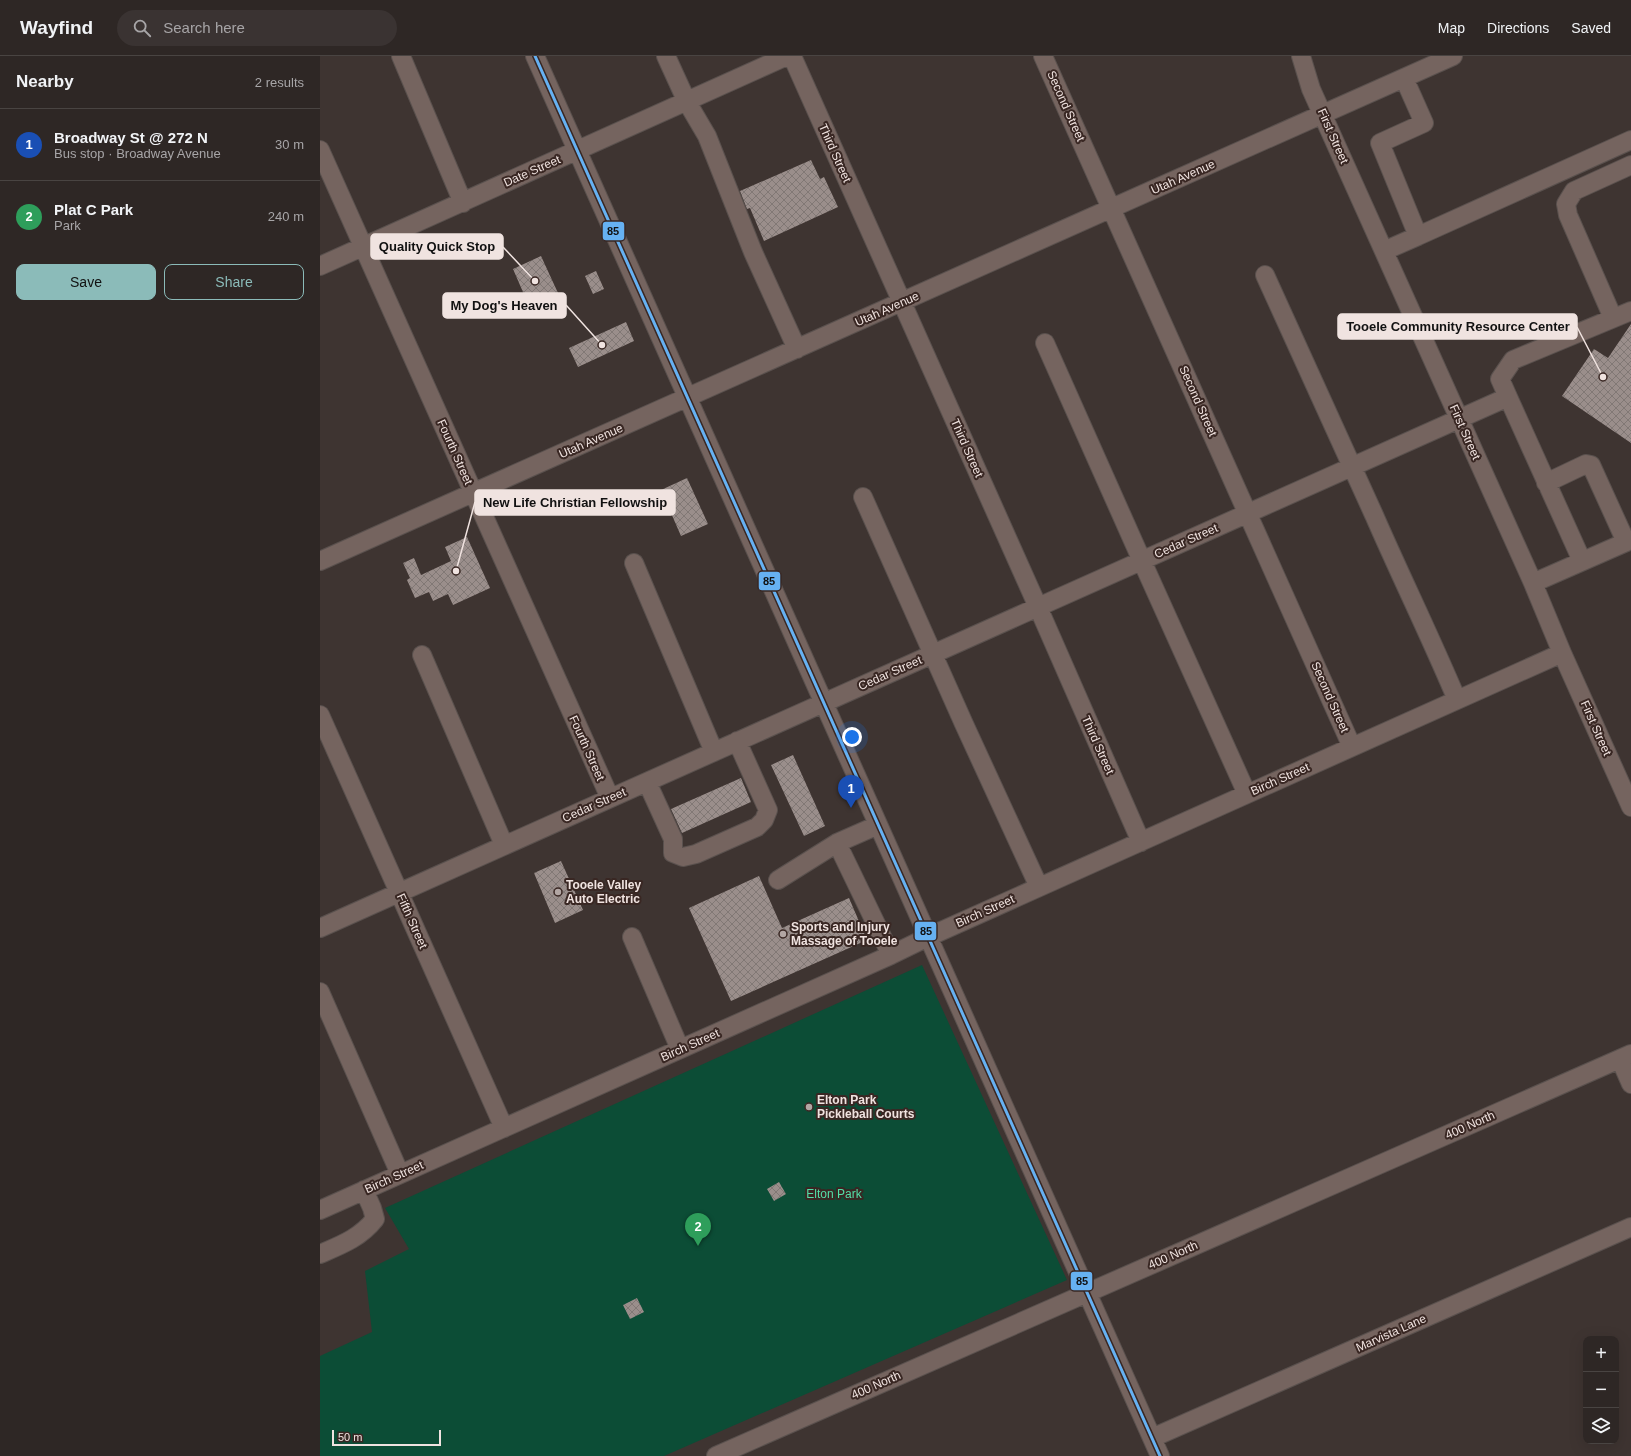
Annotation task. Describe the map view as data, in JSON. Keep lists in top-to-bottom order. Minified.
{"streets":{"street":["Second Street","First Street","Third Street","Date Street","Utah Avenue","Fourth Street","Cedar Street","Birch Street","Fifth Street","400 North","Marvista Lane"]},"crossings":[["Second Street","Utah Avenue"],["Second Street","Cedar Street"],["Second Street","Birch Street"],["First Street","Utah Avenue"],["First Street","Cedar Street"],["First Street","Birch Street"],["Third Street","Utah Avenue"],["Third Street","Cedar Street"],["Third Street","Birch Street"],["Date Street","Fourth Street"],["Utah Avenue","Fourth Street"],["Fourth Street","Cedar Street"],["Cedar Street","Fifth Street"],["Birch Street","Fifth Street"]],"parks":["Elton Park"],"places":["Quality Quick Stop","My Dog's Heaven","Tooele Community Resource Center","New Life Christian Fellowship","Tooele Valley Auto Electric","Sports and Injury Massage of Tooele","Elton Park Pickleball Courts"],"lines":["transit line 85"],"scale_bar":"50 m","page":{"header":"Wayfind","search":"Search here","nav":["Map","Directions","Saved"],"heading":["Nearby","2 results"],"list":[{"mark":"1","name":"Broadway St @ 272 N","note":"Bus stop · Broadway Avenue","value":"30 m"},{"mark":"2","name":"Plat C Park","note":"Park","value":"240 m"}],"buttons":["Save","Share"],"pins":["1","2"],"map_buttons":["+","−"],"scale":"50 m"}}
